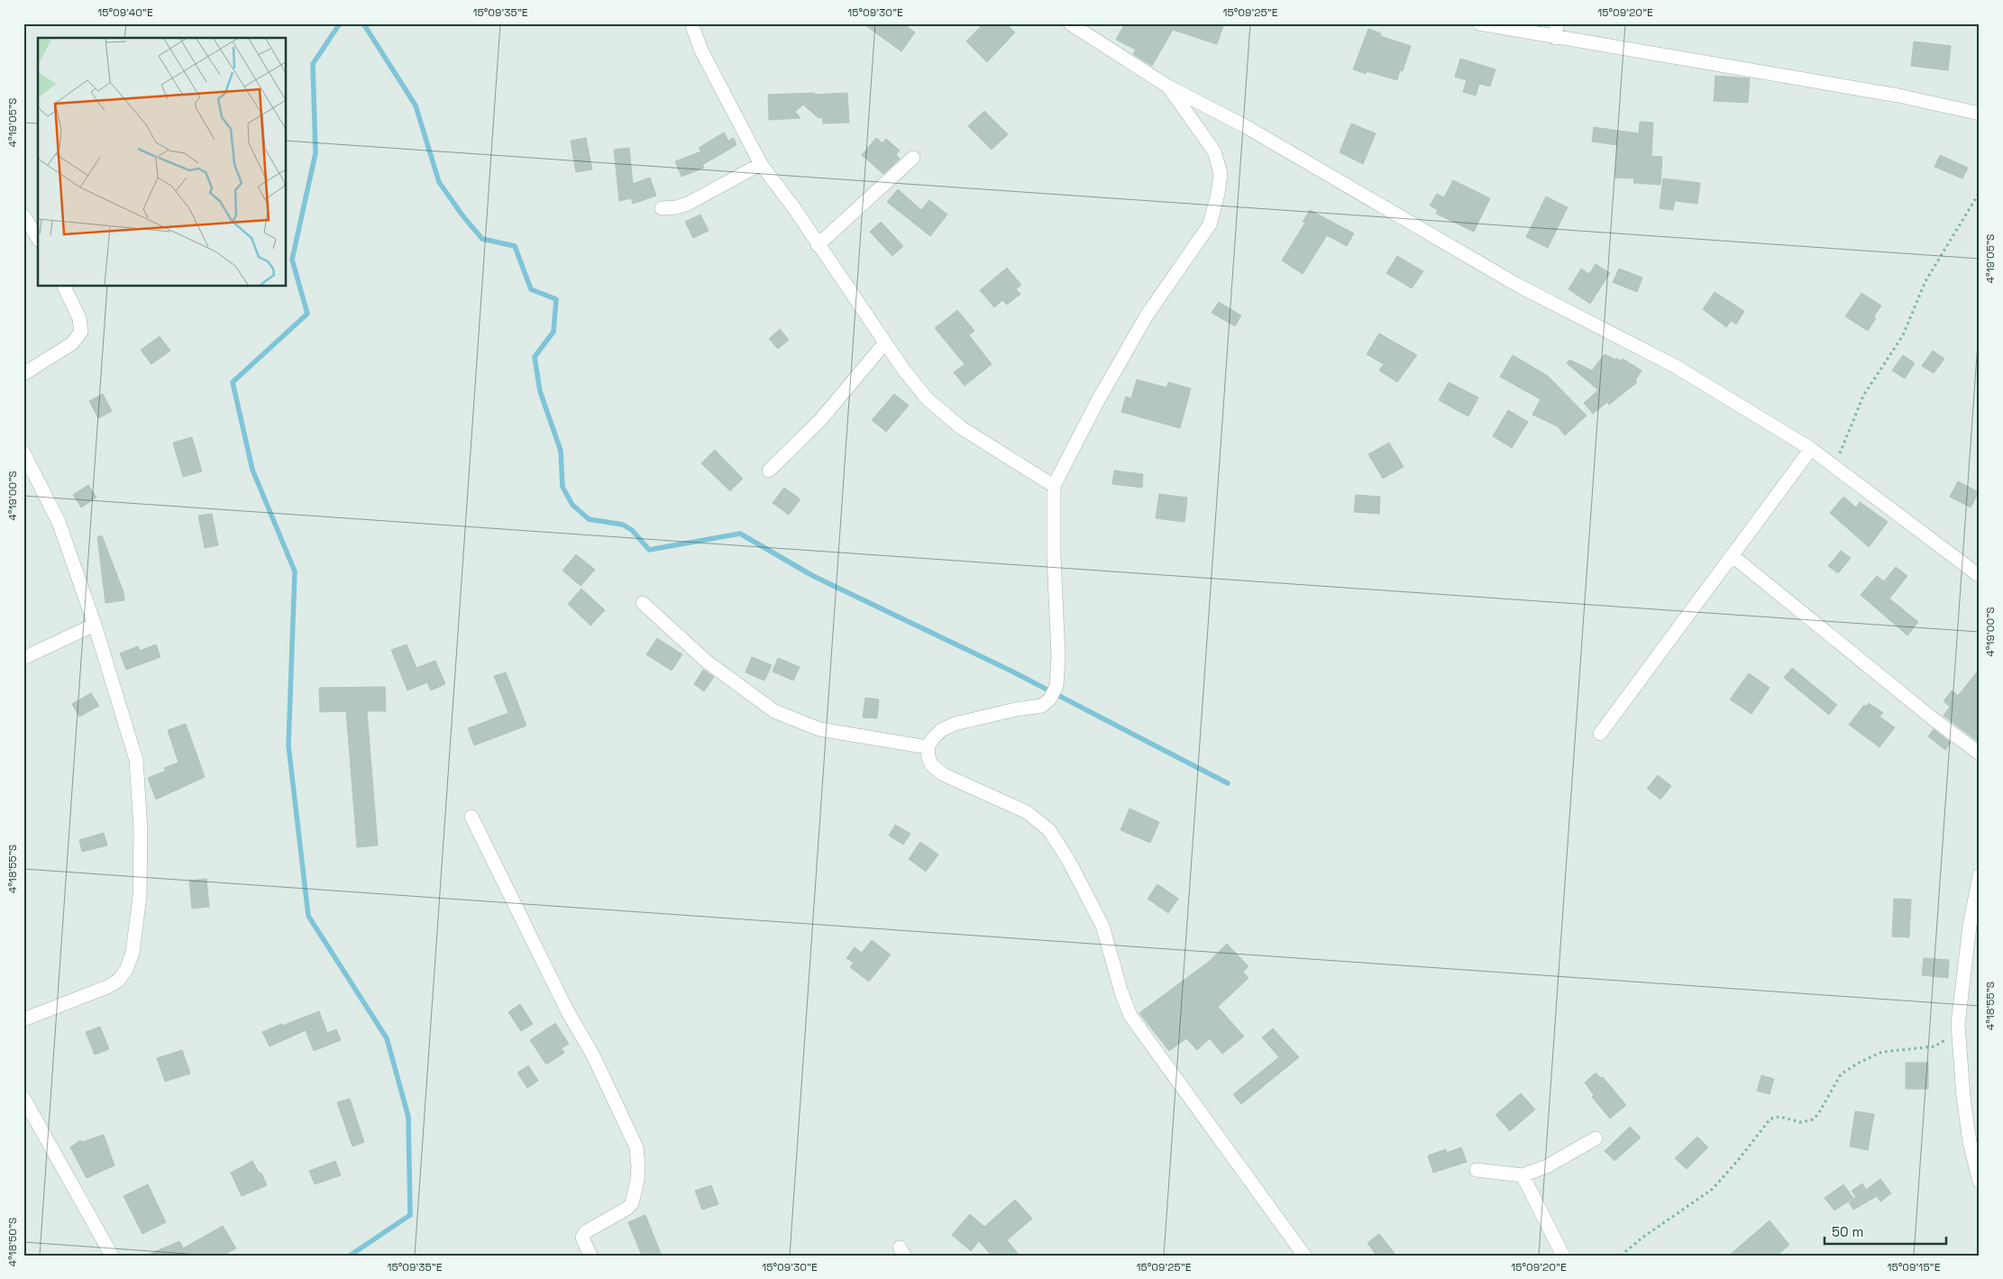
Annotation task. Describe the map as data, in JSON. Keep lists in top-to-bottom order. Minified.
{"scale_bar":"50 m","coordinates":["15°09'40\"E","15°09'35\"E","15°09'30\"E","15°09'25\"E","15°09'20\"E","4°19'05\"S","4°19'00\"S","4°18'55\"S","4°18'50\"S","15°09'15\"E"]}
